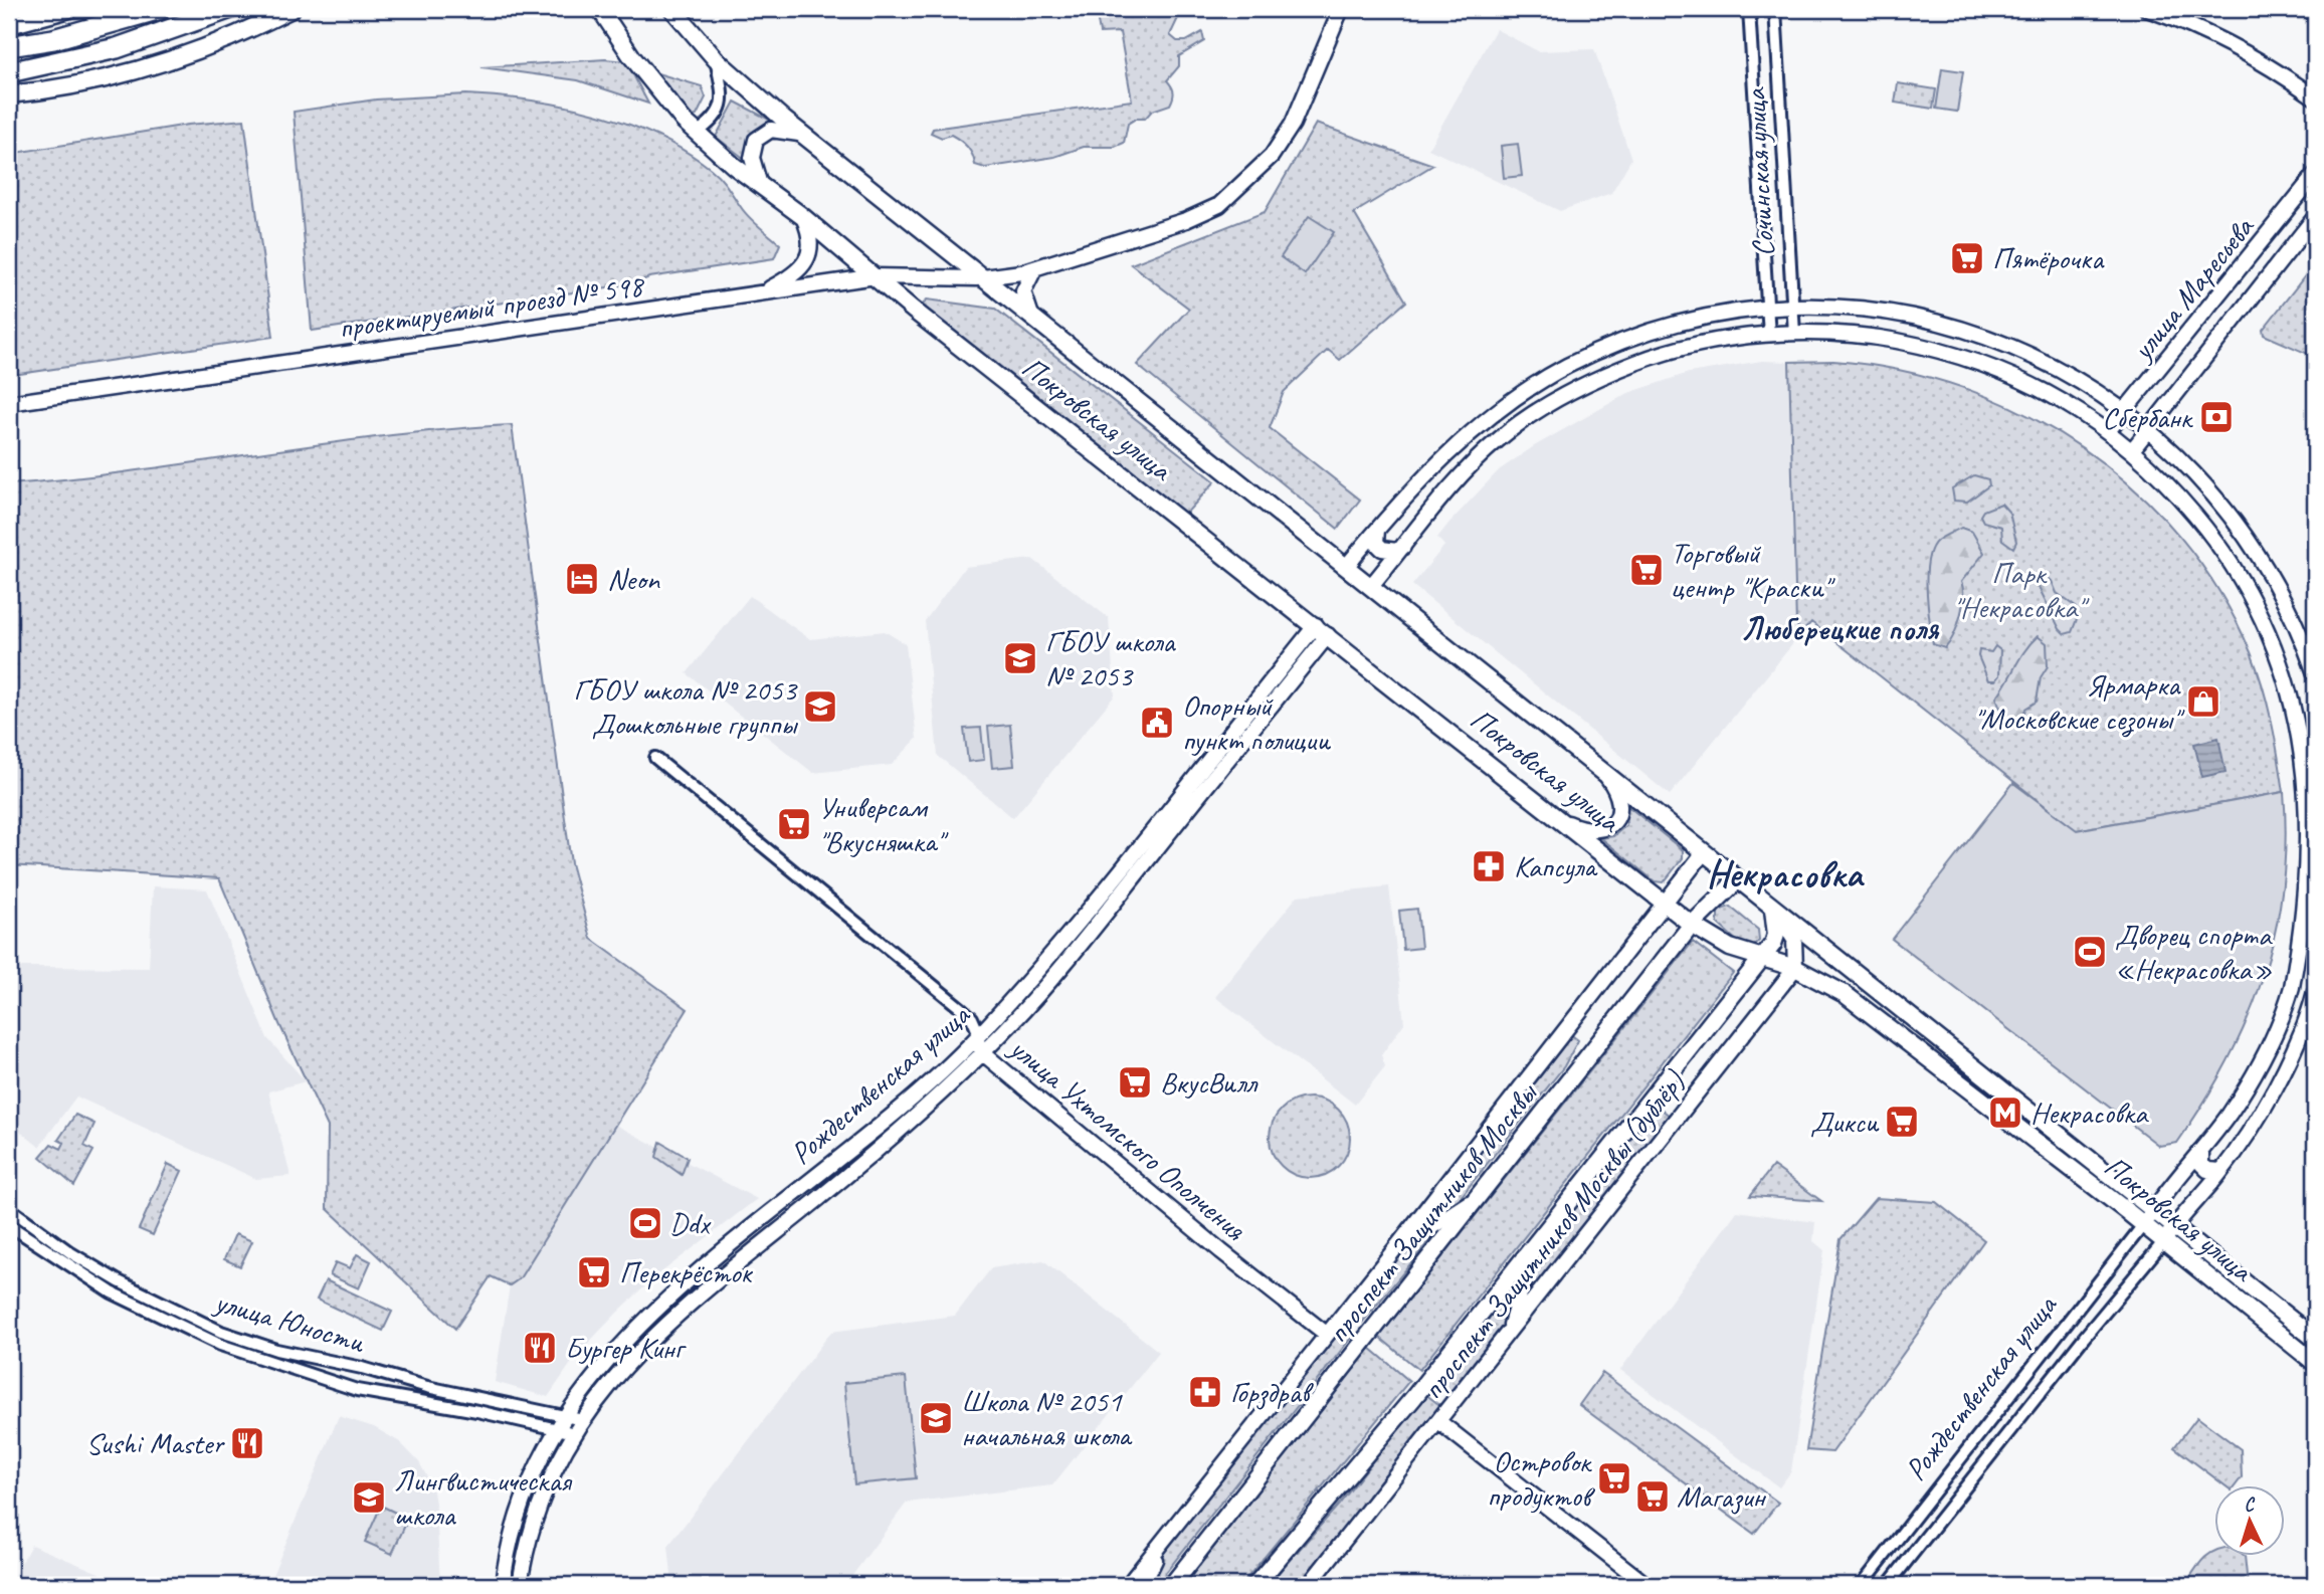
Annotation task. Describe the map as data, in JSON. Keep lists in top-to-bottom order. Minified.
{"streets":{"main road":["Покровская улица","проспект Защитников Москвы"],"street":["Сочинская улица","улица Маресьева","проектируемый проезд № 598","Рождественская улица","улица Ухтомского Ополчения","проспект Защитников Москвы (дублёр)","улица Юности"]},"crossings":[["проектируемый проезд № 598","Покровская улица"],["Покровская улица","Рождественская улица"],["Покровская улица","проспект Защитников Москвы"],["Покровская улица","проспект Защитников Москвы (дублёр)"],["Рождественская улица","улица Ухтомского Ополчения"],["Рождественская улица","улица Юности"]],"districts":["Люберецкие поля","Некрасовка"],"parks":["Парк \"Некрасовка\""],"places":{"supermarket":["Пятёрочка","Торговый центр \"Краски\"","Универсам \"Вкусняшка\"","ВкусВилл","Дикси","Перекрёсток","Островок продуктов","Магазин"],"bank":["Сбербанк"],"hotel":["Neon"],"school or university":["ГБОУ школа № 2053","ГБОУ школа № 2053 Дошкольные группы","Школа № 2051 начальная школа","Лингвистическая школа"],"shop":["Ярмарка \"Московские сезоны\""],"public building":["Опорный пункт полиции"],"pharmacy":["Капсула","Горздрав"],"sports":["Дворец спорта «Некрасовка»","Ddx"],"metro station":["Некрасовка"],"restaurant":["Бургер Кинг","Sushi Master"]},"north":"top"}
